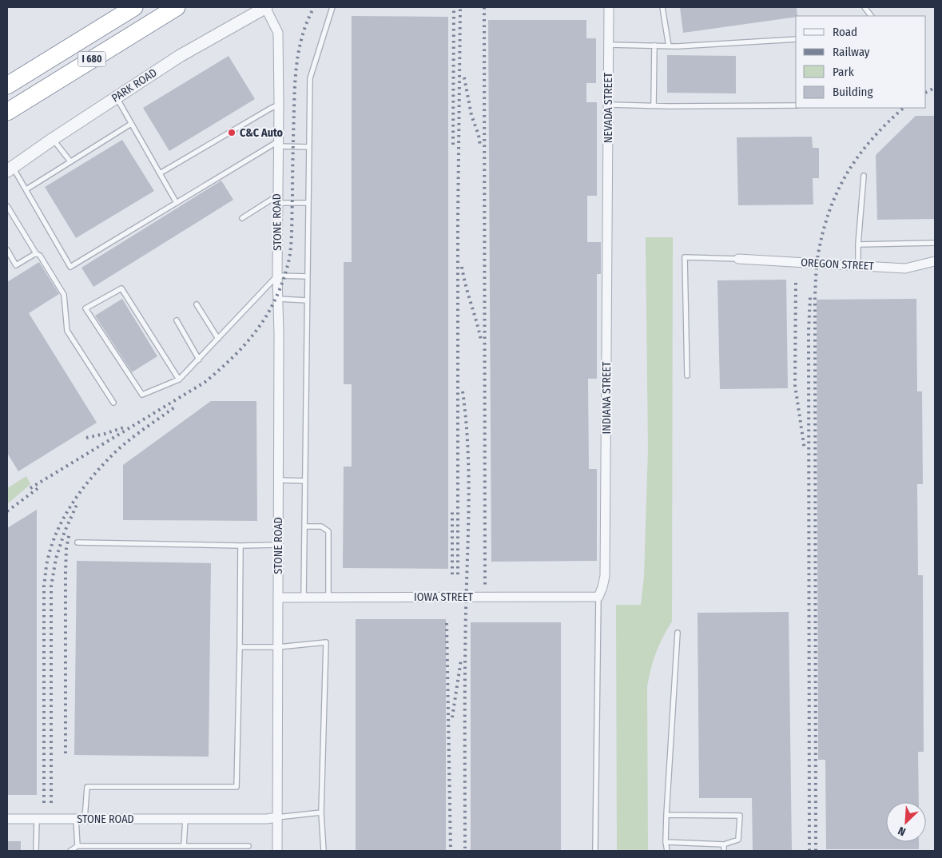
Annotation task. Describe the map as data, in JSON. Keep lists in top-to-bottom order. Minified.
{"streets":{"highway":["I 680"],"street":["PARK ROAD","NEVADA STREET","STONE ROAD","OREGON STREET","INDIANA STREET","IOWA STREET"]},"crossings":[["PARK ROAD","STONE ROAD"],["NEVADA STREET","INDIANA STREET"],["STONE ROAD","IOWA STREET"],["INDIANA STREET","IOWA STREET"]],"places":["C&C Auto"],"legend":["Road","Railway","Park","Building"],"north":"bottom left"}
